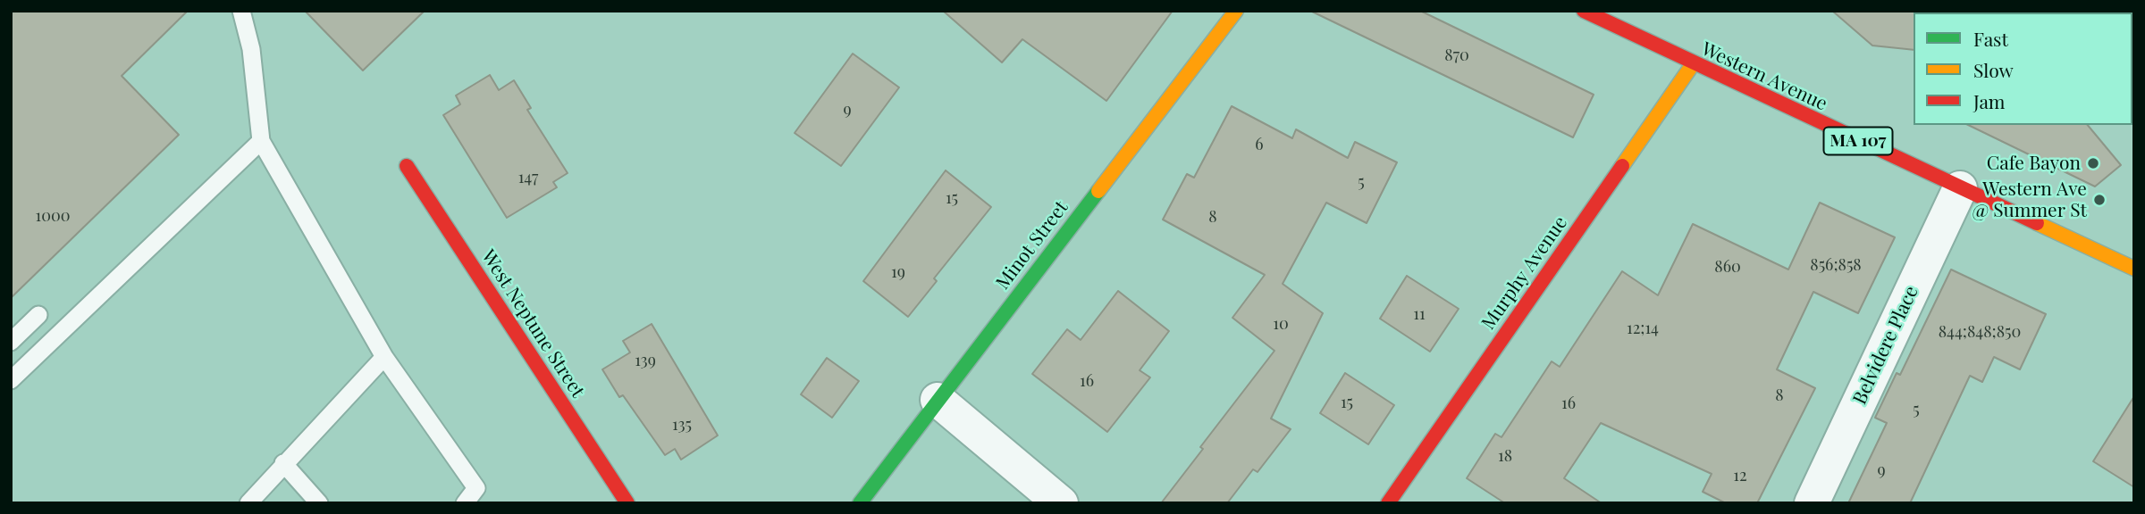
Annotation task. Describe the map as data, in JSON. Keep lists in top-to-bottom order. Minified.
{"streets":{"street":["Western Avenue","MA 107","Minot Street","Murphy Avenue","West Neptune Street","Belvidere Place"]},"crossings":[["Western Avenue","Murphy Avenue"],["Western Avenue","Belvidere Place"]],"places":["Cafe Bayon","Western Ave @ Summer St"],"house_numbers":["870","9","6","147","5","15","1000","8","856;858","860","19","11","10","12;14","844;848;850","139","16","8","15","16","5","135","18","9","12"],"legend":["Fast","Slow","Jam"]}
